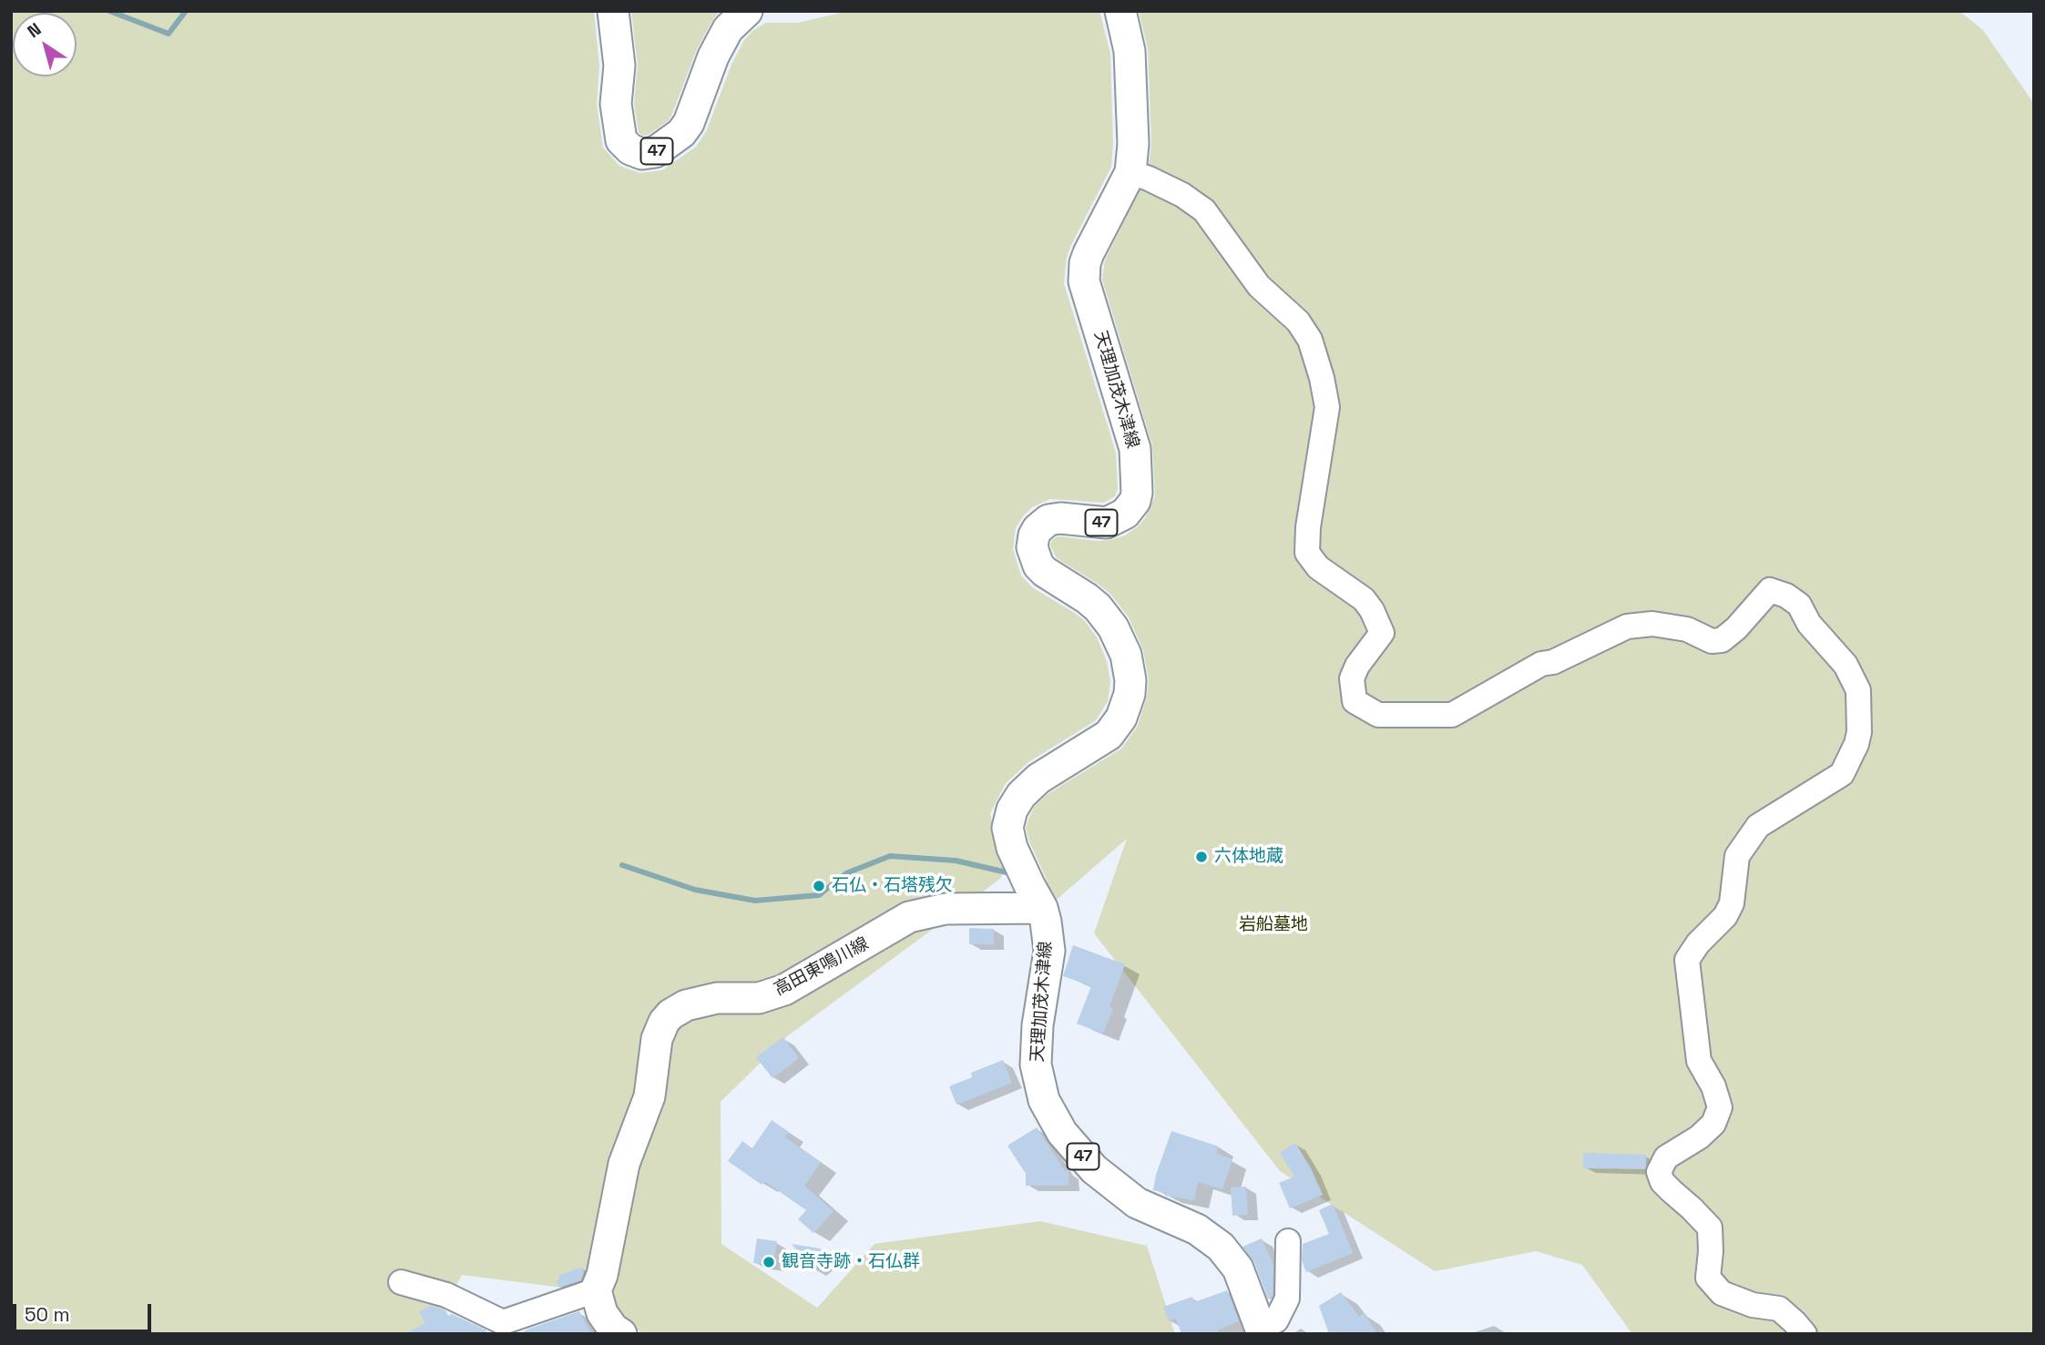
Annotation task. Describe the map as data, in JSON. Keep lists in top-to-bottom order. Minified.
{"streets":{"main road":["47","天理加茂木津線","高田東鳴川線"]},"crossings":[["天理加茂木津線","高田東鳴川線"]],"parks":["岩船墓地"],"places":["六体地蔵","石仏・石塔残欠","観音寺跡・石仏群"],"scale_bar":"50 m","north":"top left"}
